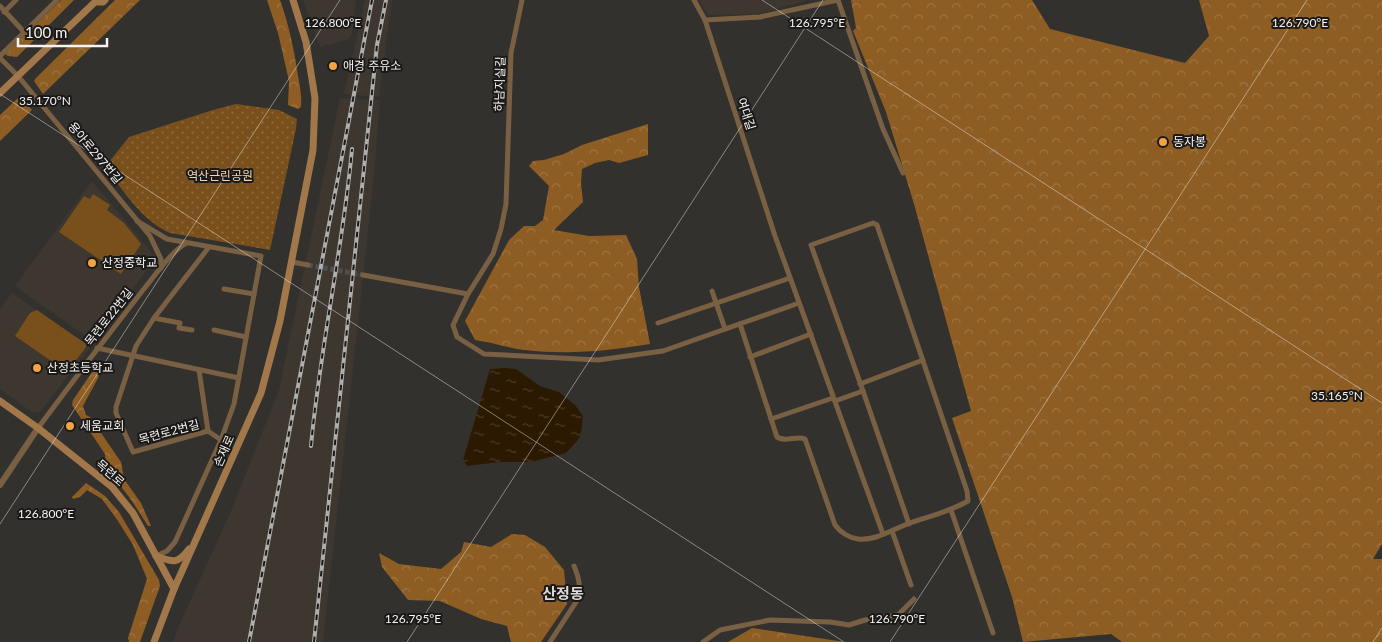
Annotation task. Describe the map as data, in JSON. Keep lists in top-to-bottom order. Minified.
{"streets":{"main road":["손재로","목련로"],"street":["하남지실길","여대길","용아로297번길","목련로22번길","목련로2번길"]},"crossings":[["하남지실길","여대길"],["용아로297번길","목련로22번길"],["목련로22번길","목련로"],["손재로","목련로"]],"districts":["산정동"],"parks":["역산근린공원"],"places":["애경 주유소","동자봉","산정중학교","산정초등학교","세움교회"],"scale_bar":"100 m","coordinates":["126.795°E","126.790°E","126.800°E","35.170°N","35.165°N"]}
